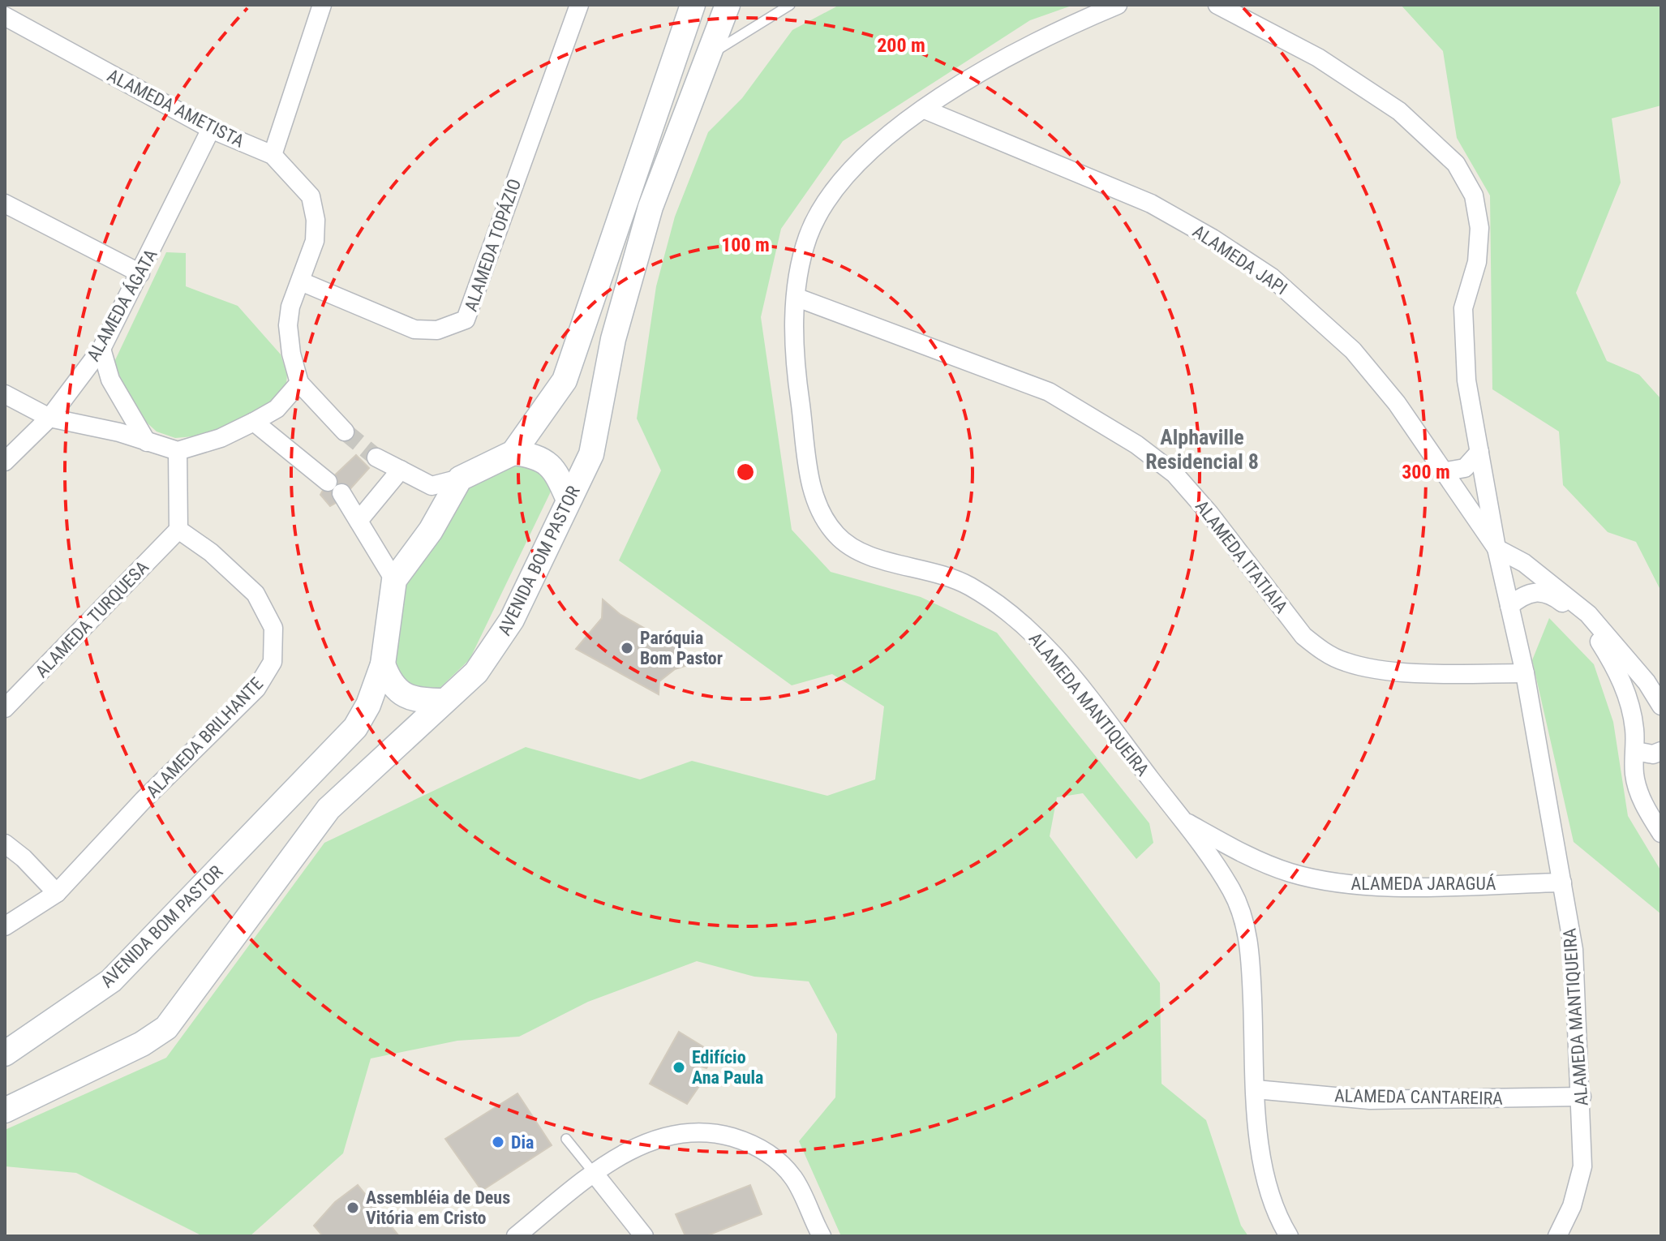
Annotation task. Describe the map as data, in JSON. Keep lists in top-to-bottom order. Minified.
{"streets":{"street":["ALAMEDA AMETISTA","ALAMEDA TOPÁZIO","ALAMEDA JAPI","ALAMEDA ÁGATA","ALAMEDA ITATIAIA","AVENIDA BOM PASTOR","ALAMEDA TURQUESA","ALAMEDA MANTIQUEIRA","ALAMEDA BRILHANTE","ALAMEDA JARAGUÁ","ALAMEDA CANTAREIRA"]},"crossings":[["ALAMEDA AMETISTA","ALAMEDA TOPÁZIO"],["ALAMEDA AMETISTA","ALAMEDA ÁGATA"],["ALAMEDA JAPI","ALAMEDA MANTIQUEIRA"],["ALAMEDA ITATIAIA","ALAMEDA MANTIQUEIRA"],["ALAMEDA TURQUESA","ALAMEDA BRILHANTE"],["ALAMEDA MANTIQUEIRA","ALAMEDA JARAGUÁ"],["ALAMEDA MANTIQUEIRA","ALAMEDA CANTAREIRA"]],"districts":["Alphaville Residencial 8"],"places":["Paróquia Bom Pastor","Edifício Ana Paula","Dia","Assembléia de Deus Vitória em Cristo"],"rings":["200 m","100 m","300 m"]}
